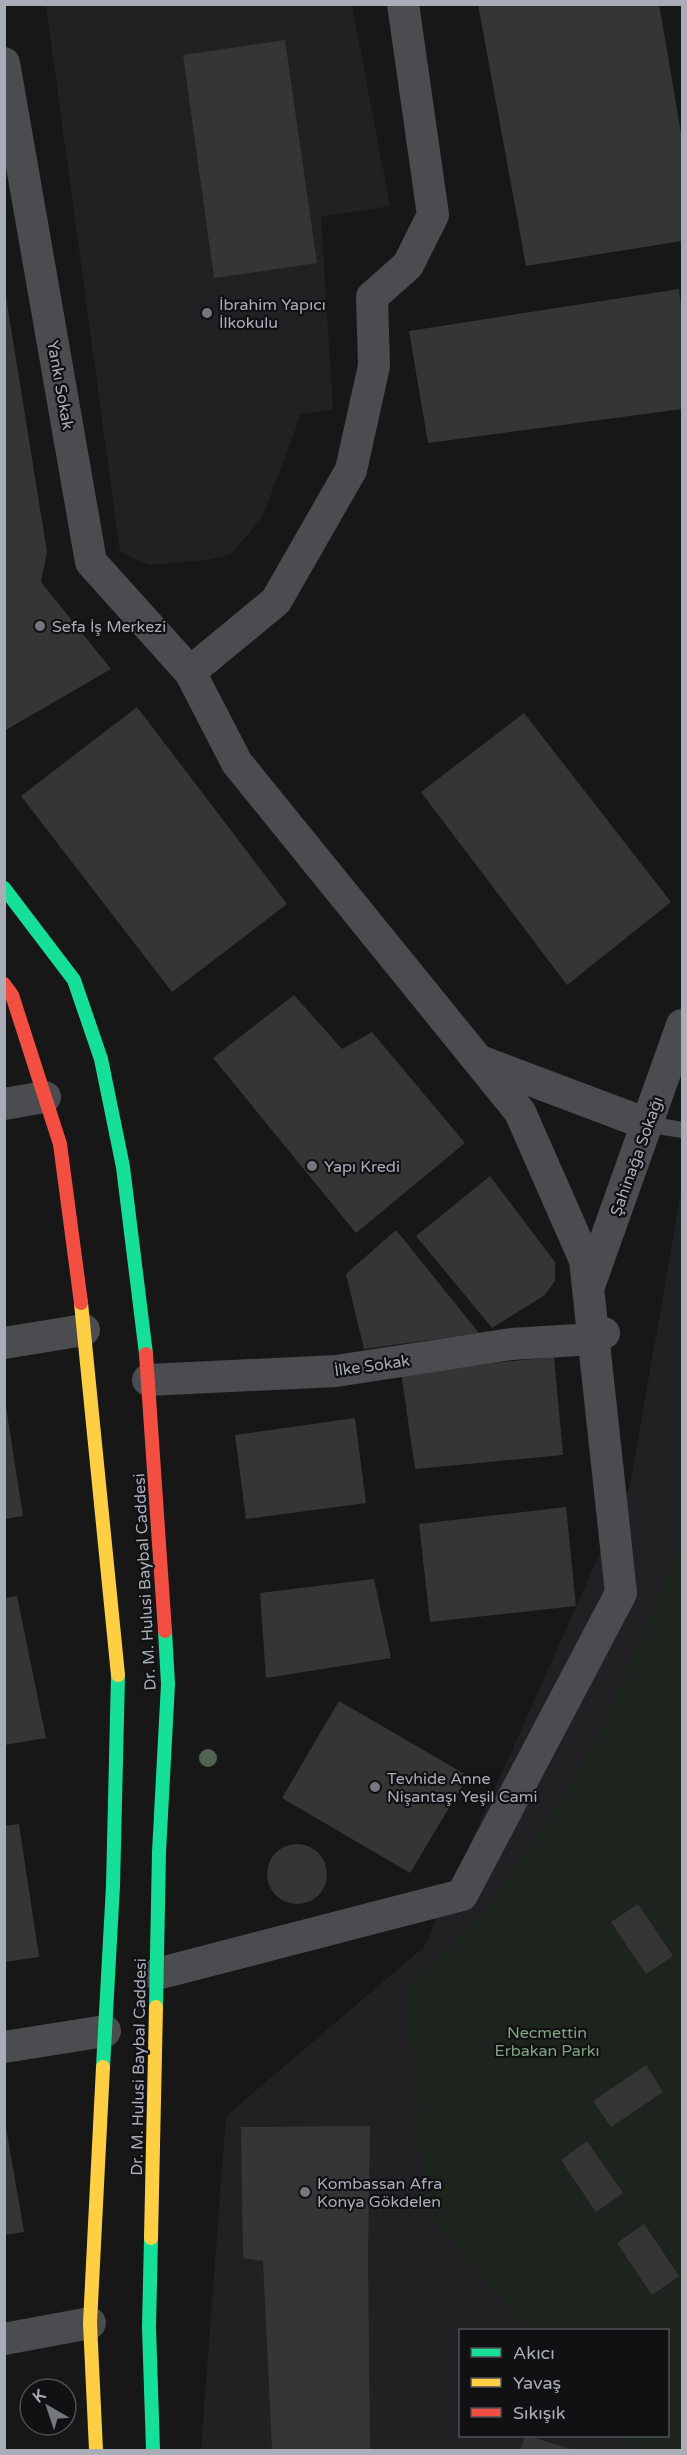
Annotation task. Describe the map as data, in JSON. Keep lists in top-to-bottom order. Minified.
{"streets":{"street":["Yankı Sokak","Şahinağa Sokağı","İlke Sokak","Dr. M. Hulusi Baybal Caddesi"]},"crossings":[["Yankı Sokak","Şahinağa Sokağı"],["Yankı Sokak","İlke Sokak"],["Yankı Sokak","Dr. M. Hulusi Baybal Caddesi"],["İlke Sokak","Dr. M. Hulusi Baybal Caddesi"]],"parks":["Necmettin Erbakan Parkı"],"places":["İbrahim Yapıcı İlkokulu","Sefa İş Merkezi","Yapı Kredi","Tevhide Anne Nişantaşı Yeşil Cami","Kombassan Afra Konya Gökdelen"],"legend":["Akıcı","Yavaş","Sıkışık"],"north":"top left"}
